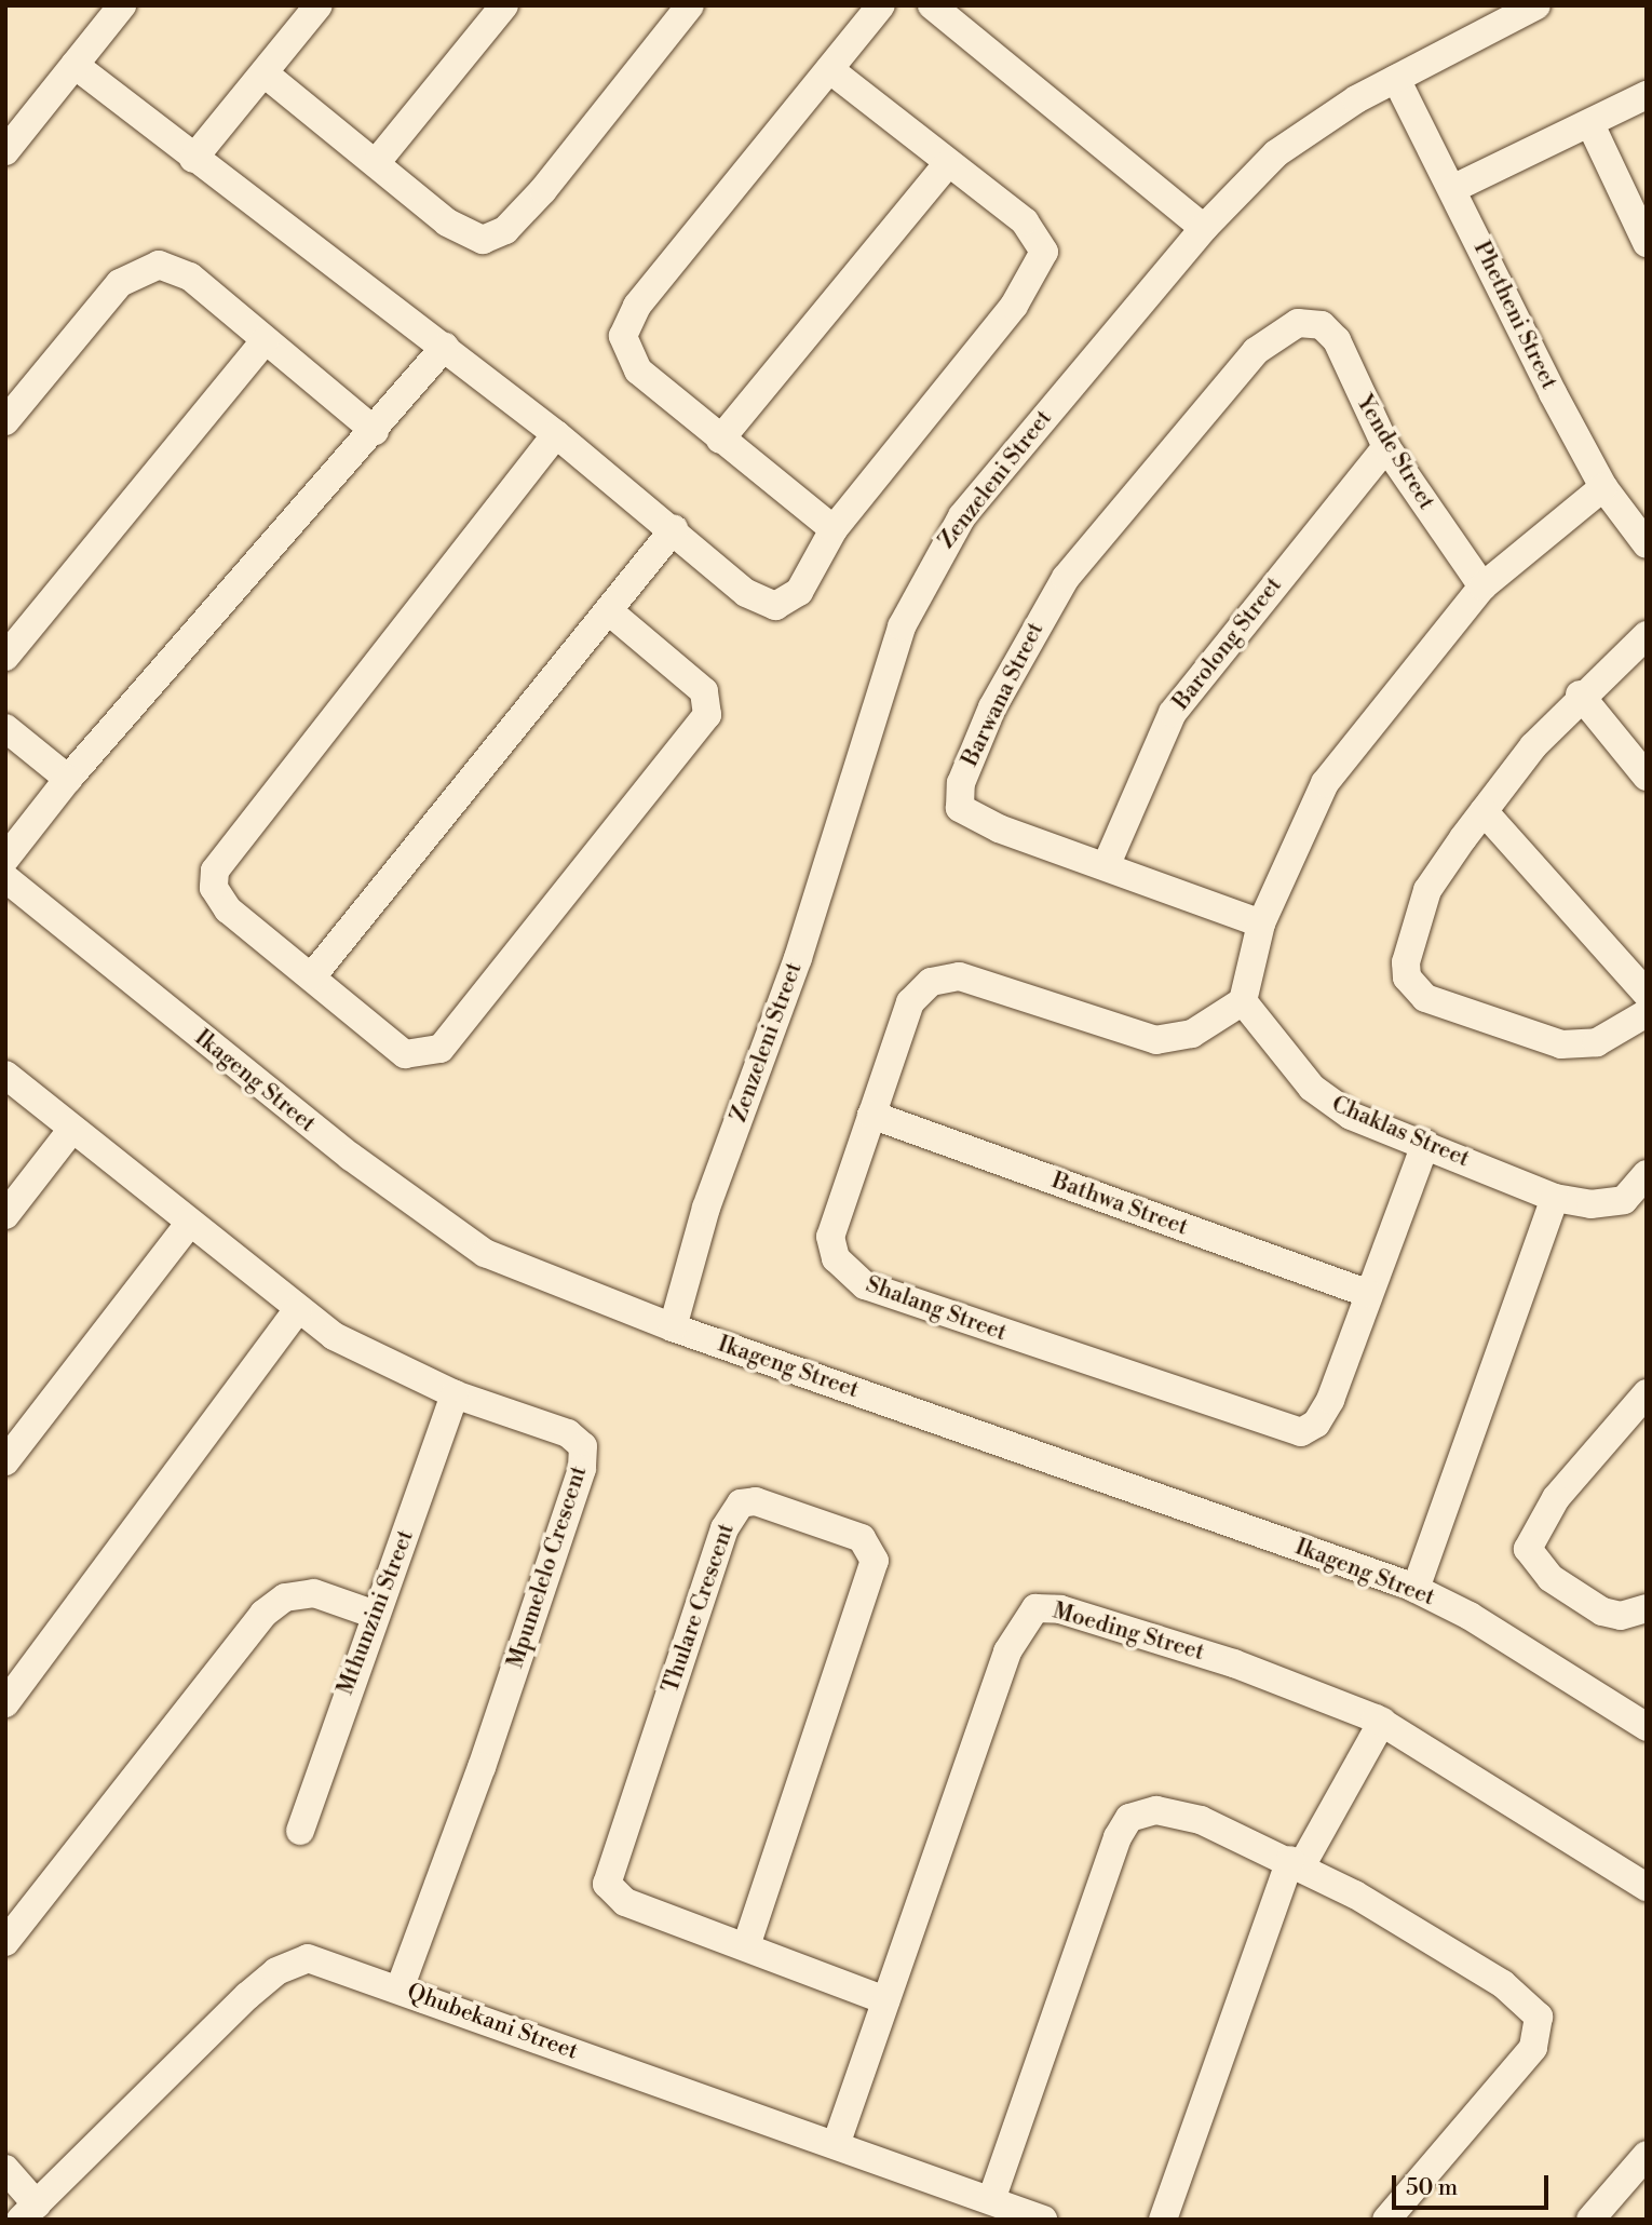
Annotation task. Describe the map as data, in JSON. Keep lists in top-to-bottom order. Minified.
{"streets":{"street":["Phetheni Street","Yende Street","Zenzeleni Street","Barolong Street","Barwana Street","Ikageng Street","Chaklas Street","Bathwa Street","Shalang Street","Mpumelelo Crescent","Thulare Crescent","Mthunzini Street","Moeding Street","Qhubekani Street"]},"crossings":[["Phetheni Street","Zenzeleni Street"],["Yende Street","Barolong Street"],["Yende Street","Barwana Street"],["Zenzeleni Street","Ikageng Street"],["Barolong Street","Barwana Street"],["Chaklas Street","Shalang Street"],["Bathwa Street","Shalang Street"],["Mpumelelo Crescent","Mthunzini Street"],["Mpumelelo Crescent","Qhubekani Street"],["Thulare Crescent","Moeding Street"],["Moeding Street","Qhubekani Street"]],"scale_bar":"50 m"}
